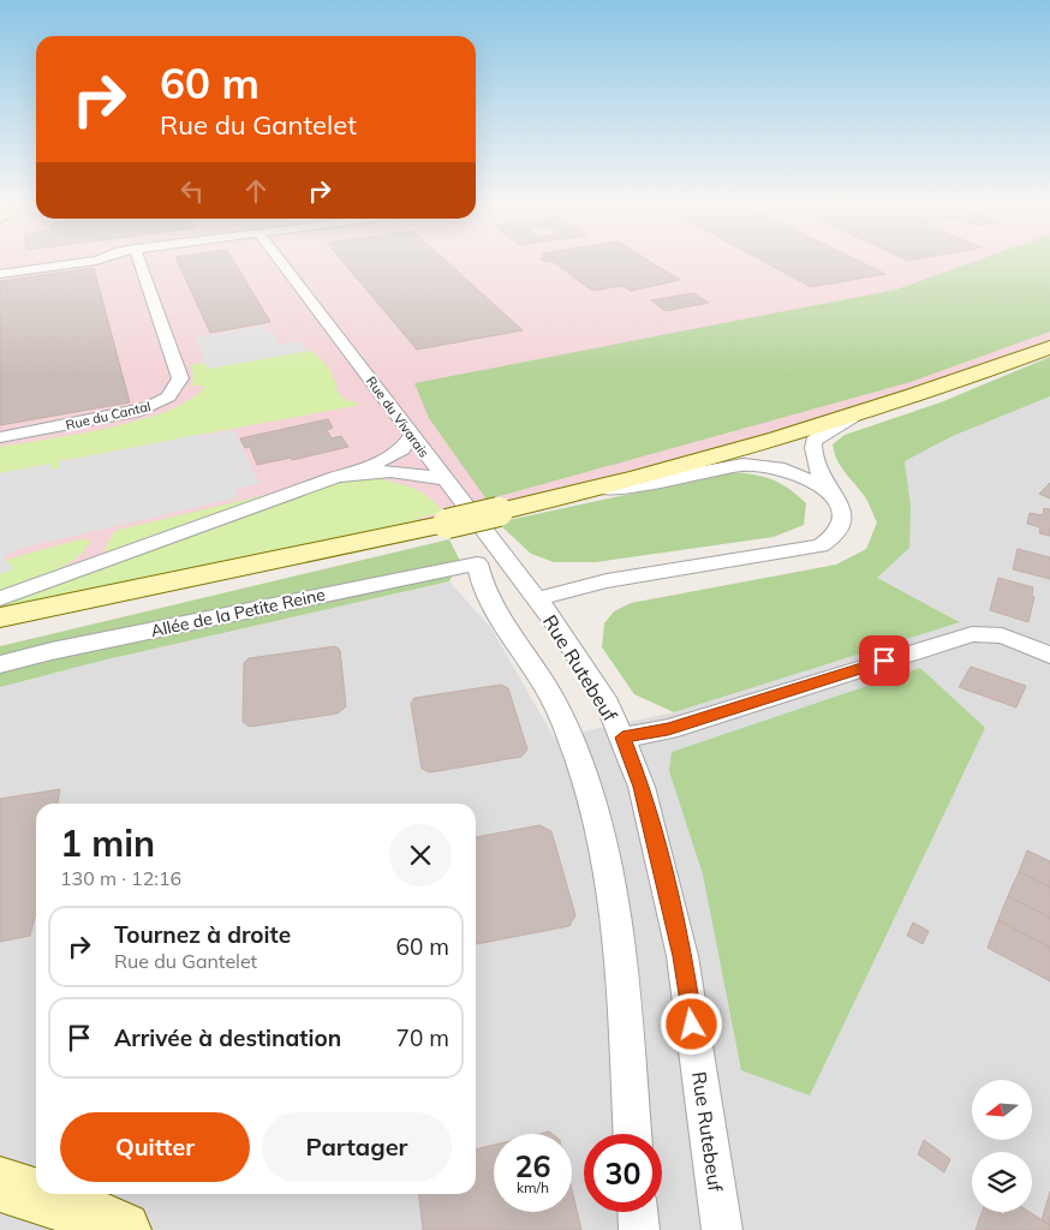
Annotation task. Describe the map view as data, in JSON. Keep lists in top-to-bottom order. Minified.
{"streets":{"street":["Rue du Cantal","Rue du Vivarais","Allée de la Petite Reine","Rue Rutebeuf"]},"crossings":[["Rue du Vivarais","Rue Rutebeuf"]],"north":"left","page":{"turn":["60 m","Rue du Gantelet"],"heading":["1 min","130 m · 12:16"],"list":[{"name":"Tournez à droite","note":"Rue du Gantelet","value":"60 m"},{"name":"Arrivée à destination","value":"70 m"}],"buttons":["Quitter","Partager"],"speed":"26 km/h","limit":"30"}}
